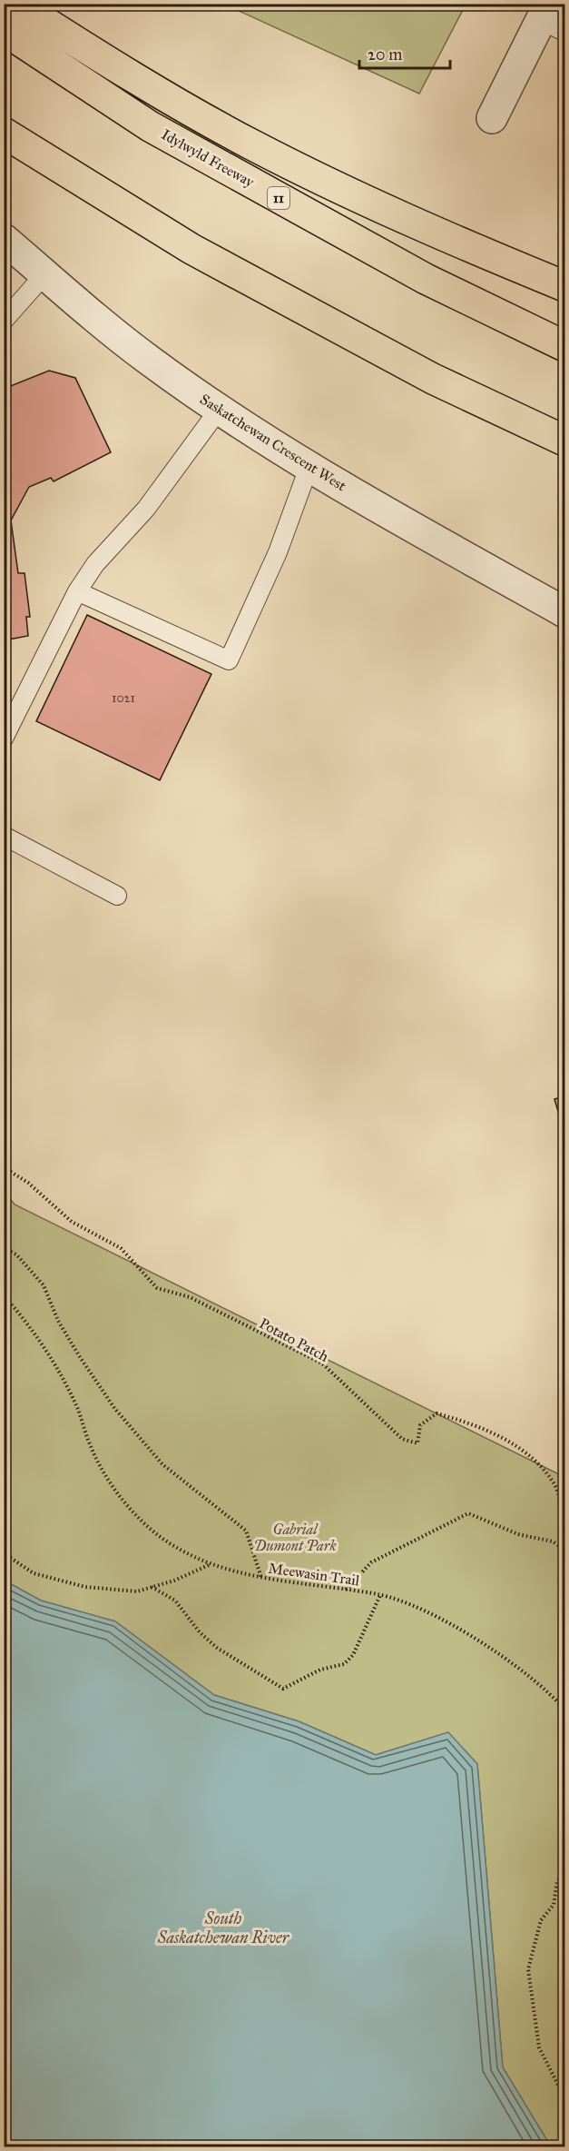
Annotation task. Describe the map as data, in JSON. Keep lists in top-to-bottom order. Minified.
{"streets":{"highway":["Idylwyld Freeway","11"],"street":["Saskatchewan Crescent West"],"path":["Potato Patch","Meewasin Trail"]},"water":["South Saskatchewan River"],"parks":["Gabrial Dumont Park"],"house_numbers":["1021"],"scale_bar":"20 m"}
